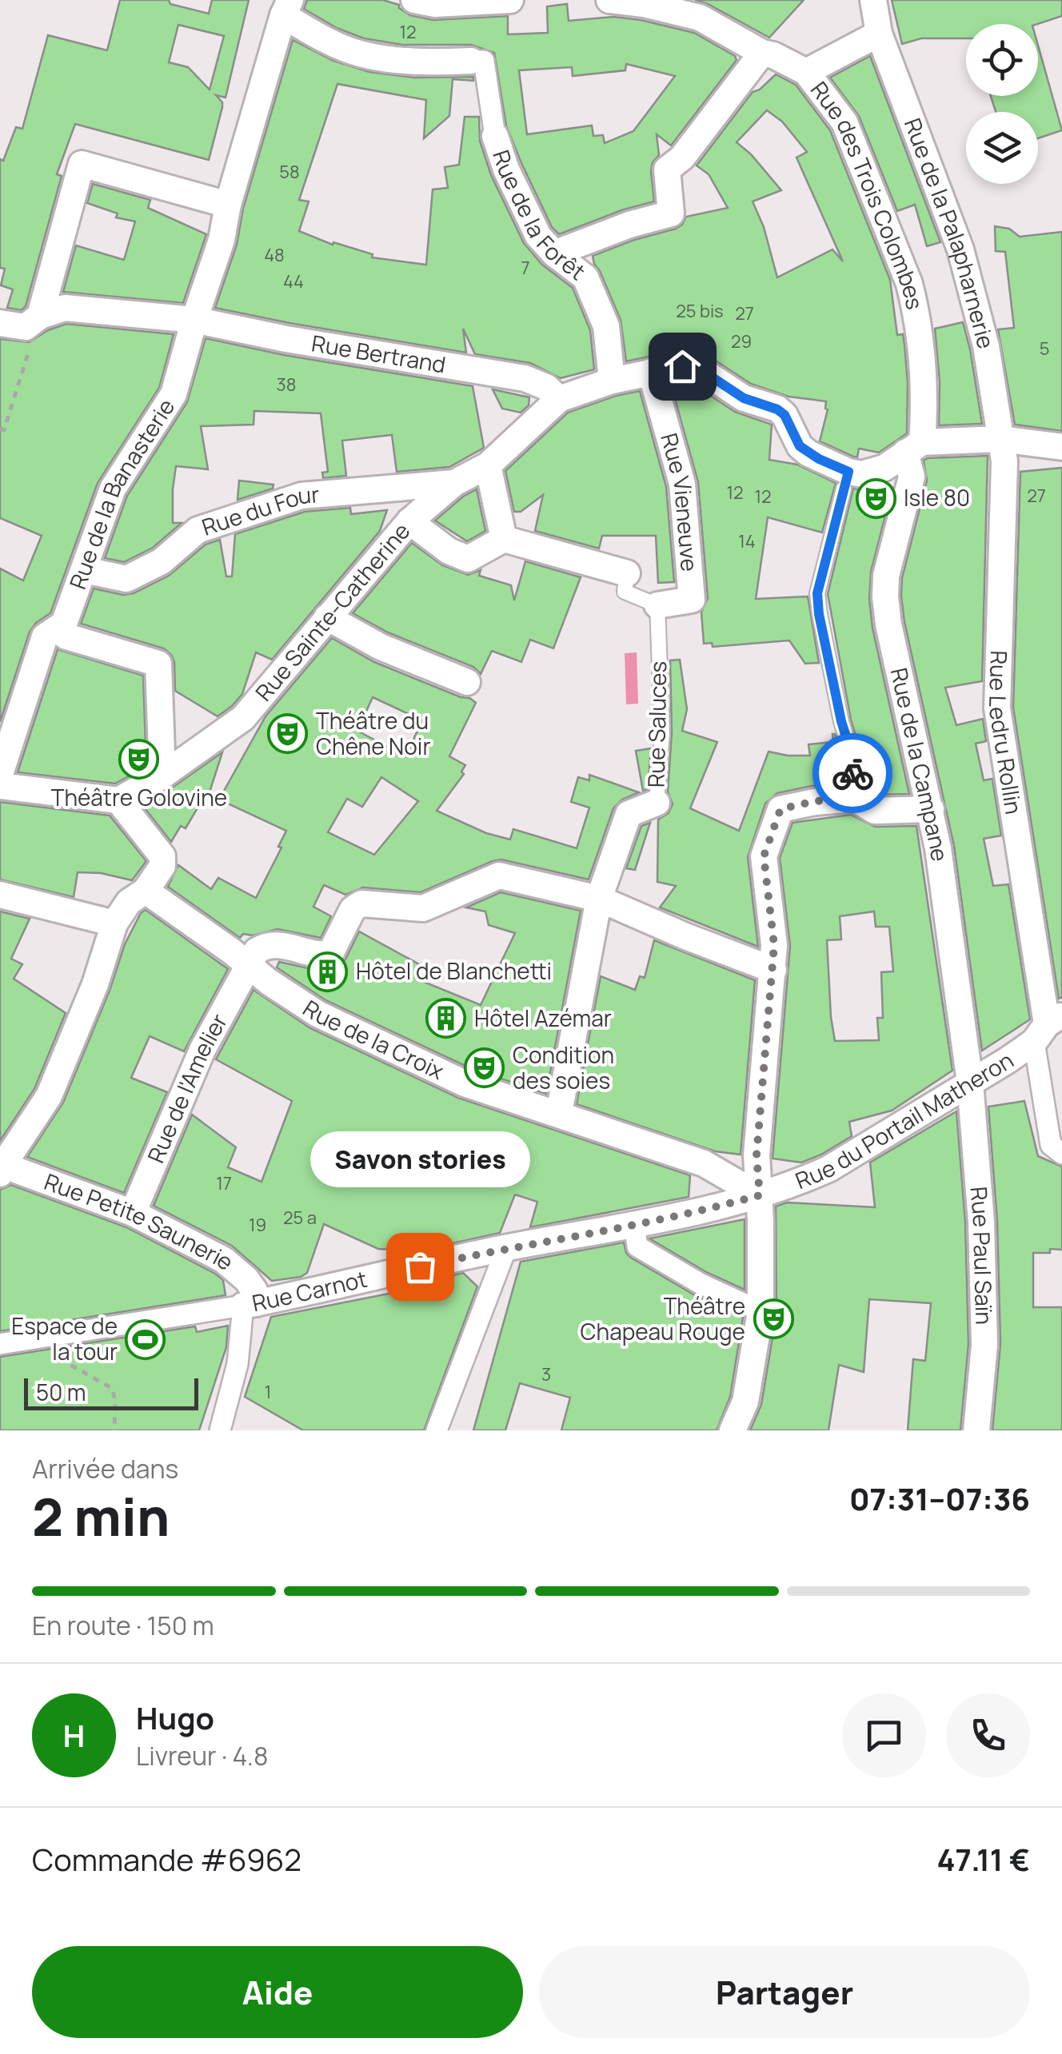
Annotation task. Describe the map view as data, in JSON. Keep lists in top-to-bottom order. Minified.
{"streets":{"street":["Rue des Trois Colombes","Rue de la Forêt","Rue de la Palapharnerie","Rue Bertrand","Rue de la Banasterie","Rue Vieneuve","Rue du Four","Rue Sainte-Catherine","Rue Saluces","Rue Ledru Rollin","Rue de la Campane","Rue de la Croix","Rue de l'Amelier","Rue du Portail Matheron","Rue Petite Saunerie","Rue Paul Saïn","Rue Carnot"]},"crossings":[["Rue des Trois Colombes","Rue de la Campane"],["Rue de la Forêt","Rue de la Banasterie"],["Rue de la Forêt","Rue Sainte-Catherine"],["Rue de la Palapharnerie","Rue Ledru Rollin"],["Rue Bertrand","Rue de la Banasterie"],["Rue Bertrand","Rue Sainte-Catherine"],["Rue de la Banasterie","Rue du Four"],["Rue Vieneuve","Rue Sainte-Catherine"],["Rue Vieneuve","Rue Saluces"],["Rue du Four","Rue Sainte-Catherine"],["Rue Saluces","Rue de la Croix"],["Rue Ledru Rollin","Rue du Portail Matheron"],["Rue de la Campane","Rue du Portail Matheron"],["Rue de la Campane","Rue Paul Saïn"],["Rue de la Croix","Rue de l'Amelier"],["Rue de la Croix","Rue du Portail Matheron"],["Rue de la Croix","Rue Carnot"],["Rue de l'Amelier","Rue Petite Saunerie"],["Rue du Portail Matheron","Rue Paul Saïn"],["Rue du Portail Matheron","Rue Carnot"],["Rue Petite Saunerie","Rue Carnot"]],"places":{"theatre":["Isle 80","Théâtre du Chêne Noir","Théâtre Golovine","Condition des soies","Théâtre Chapeau Rouge"],"building":["Hôtel de Blanchetti","Hôtel Azémar"],"other":["Savon stories"],"sports":["Espace de la tour"]},"house_numbers":["12","58","48","7","44","25 bis","27","29","5","38","12","27","12","14","17","25 a","19","3","1"],"scale_bar":"50 m","page":{"bubble":"Savon stories","scale":"50 m","heading":["2 min","Arrivée dans","07:31–07:36"],"panel":["Hugo","Livreur · 4.8","Commande #6962","47.11 €"],"bar":"En route · 150 m","round":"H","buttons":["Aide","Partager"]}}
